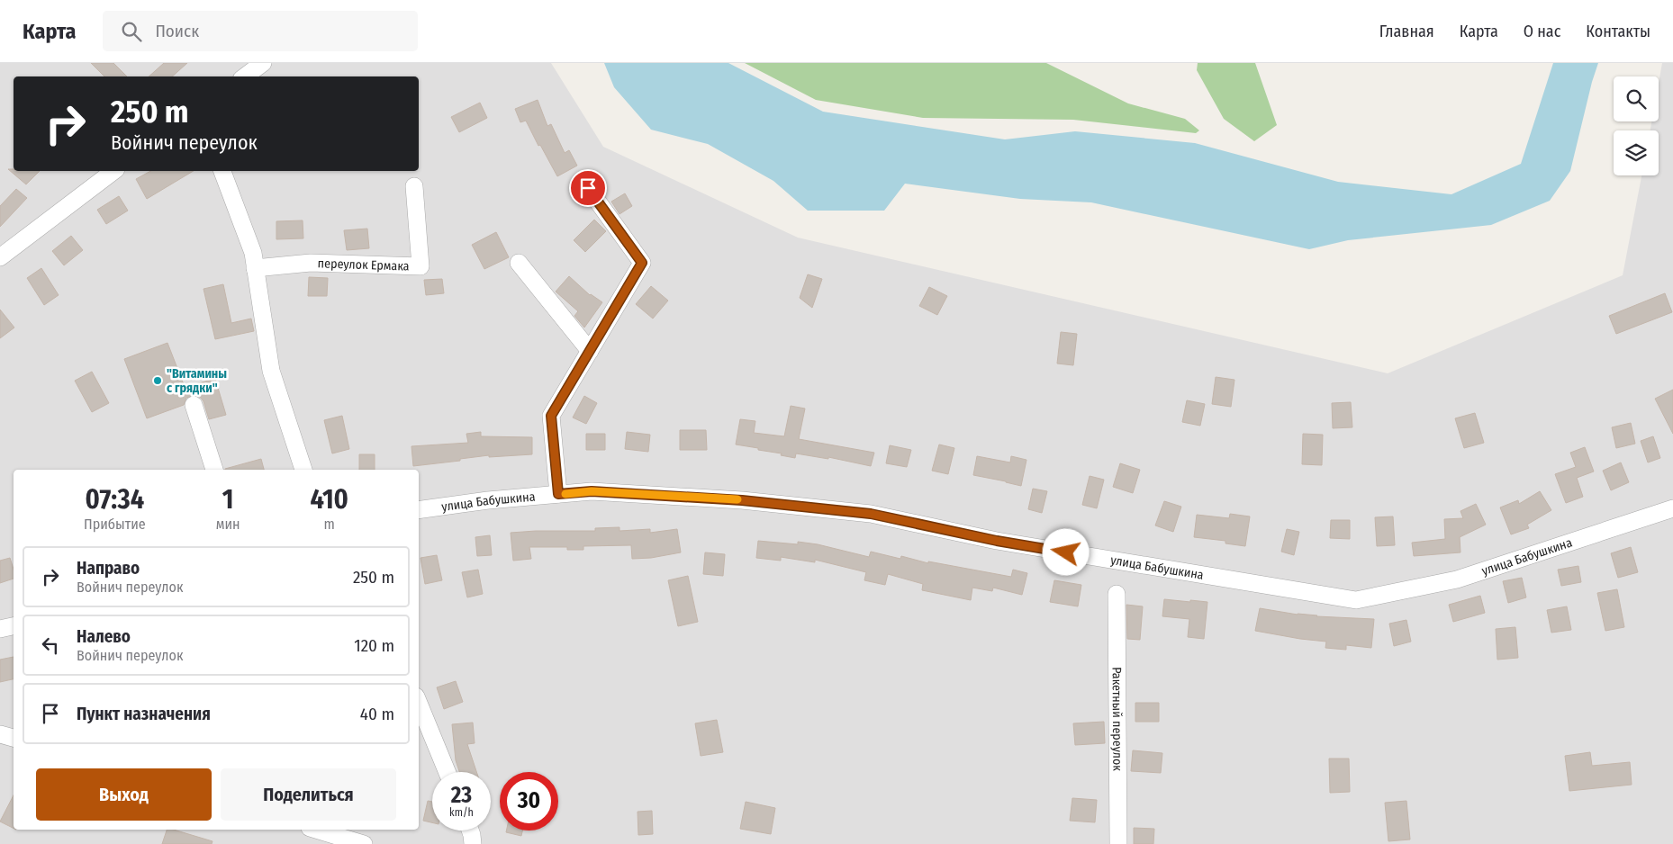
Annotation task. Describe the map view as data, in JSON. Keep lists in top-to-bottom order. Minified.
{"streets":{"street":["переулок Ермака","улица Бабушкина","Ракетный переулок"]},"places":["\"Витамины с грядки\""],"page":{"header":"Карта","search":"Поиск","nav":["Главная","Карта","О нас","Контакты"],"turn":["250 m","Войнич переулок"],"eta":["07:34","Прибытие","1","мин","410","m"],"list":[{"name":"Направо","note":"Войнич переулок","value":"250 m"},{"name":"Налево","note":"Войнич переулок","value":"120 m"},{"name":"Пункт назначения","value":"40 m"}],"buttons":["Выход","Поделиться"],"speed":"23 km/h","limit":"30"}}
